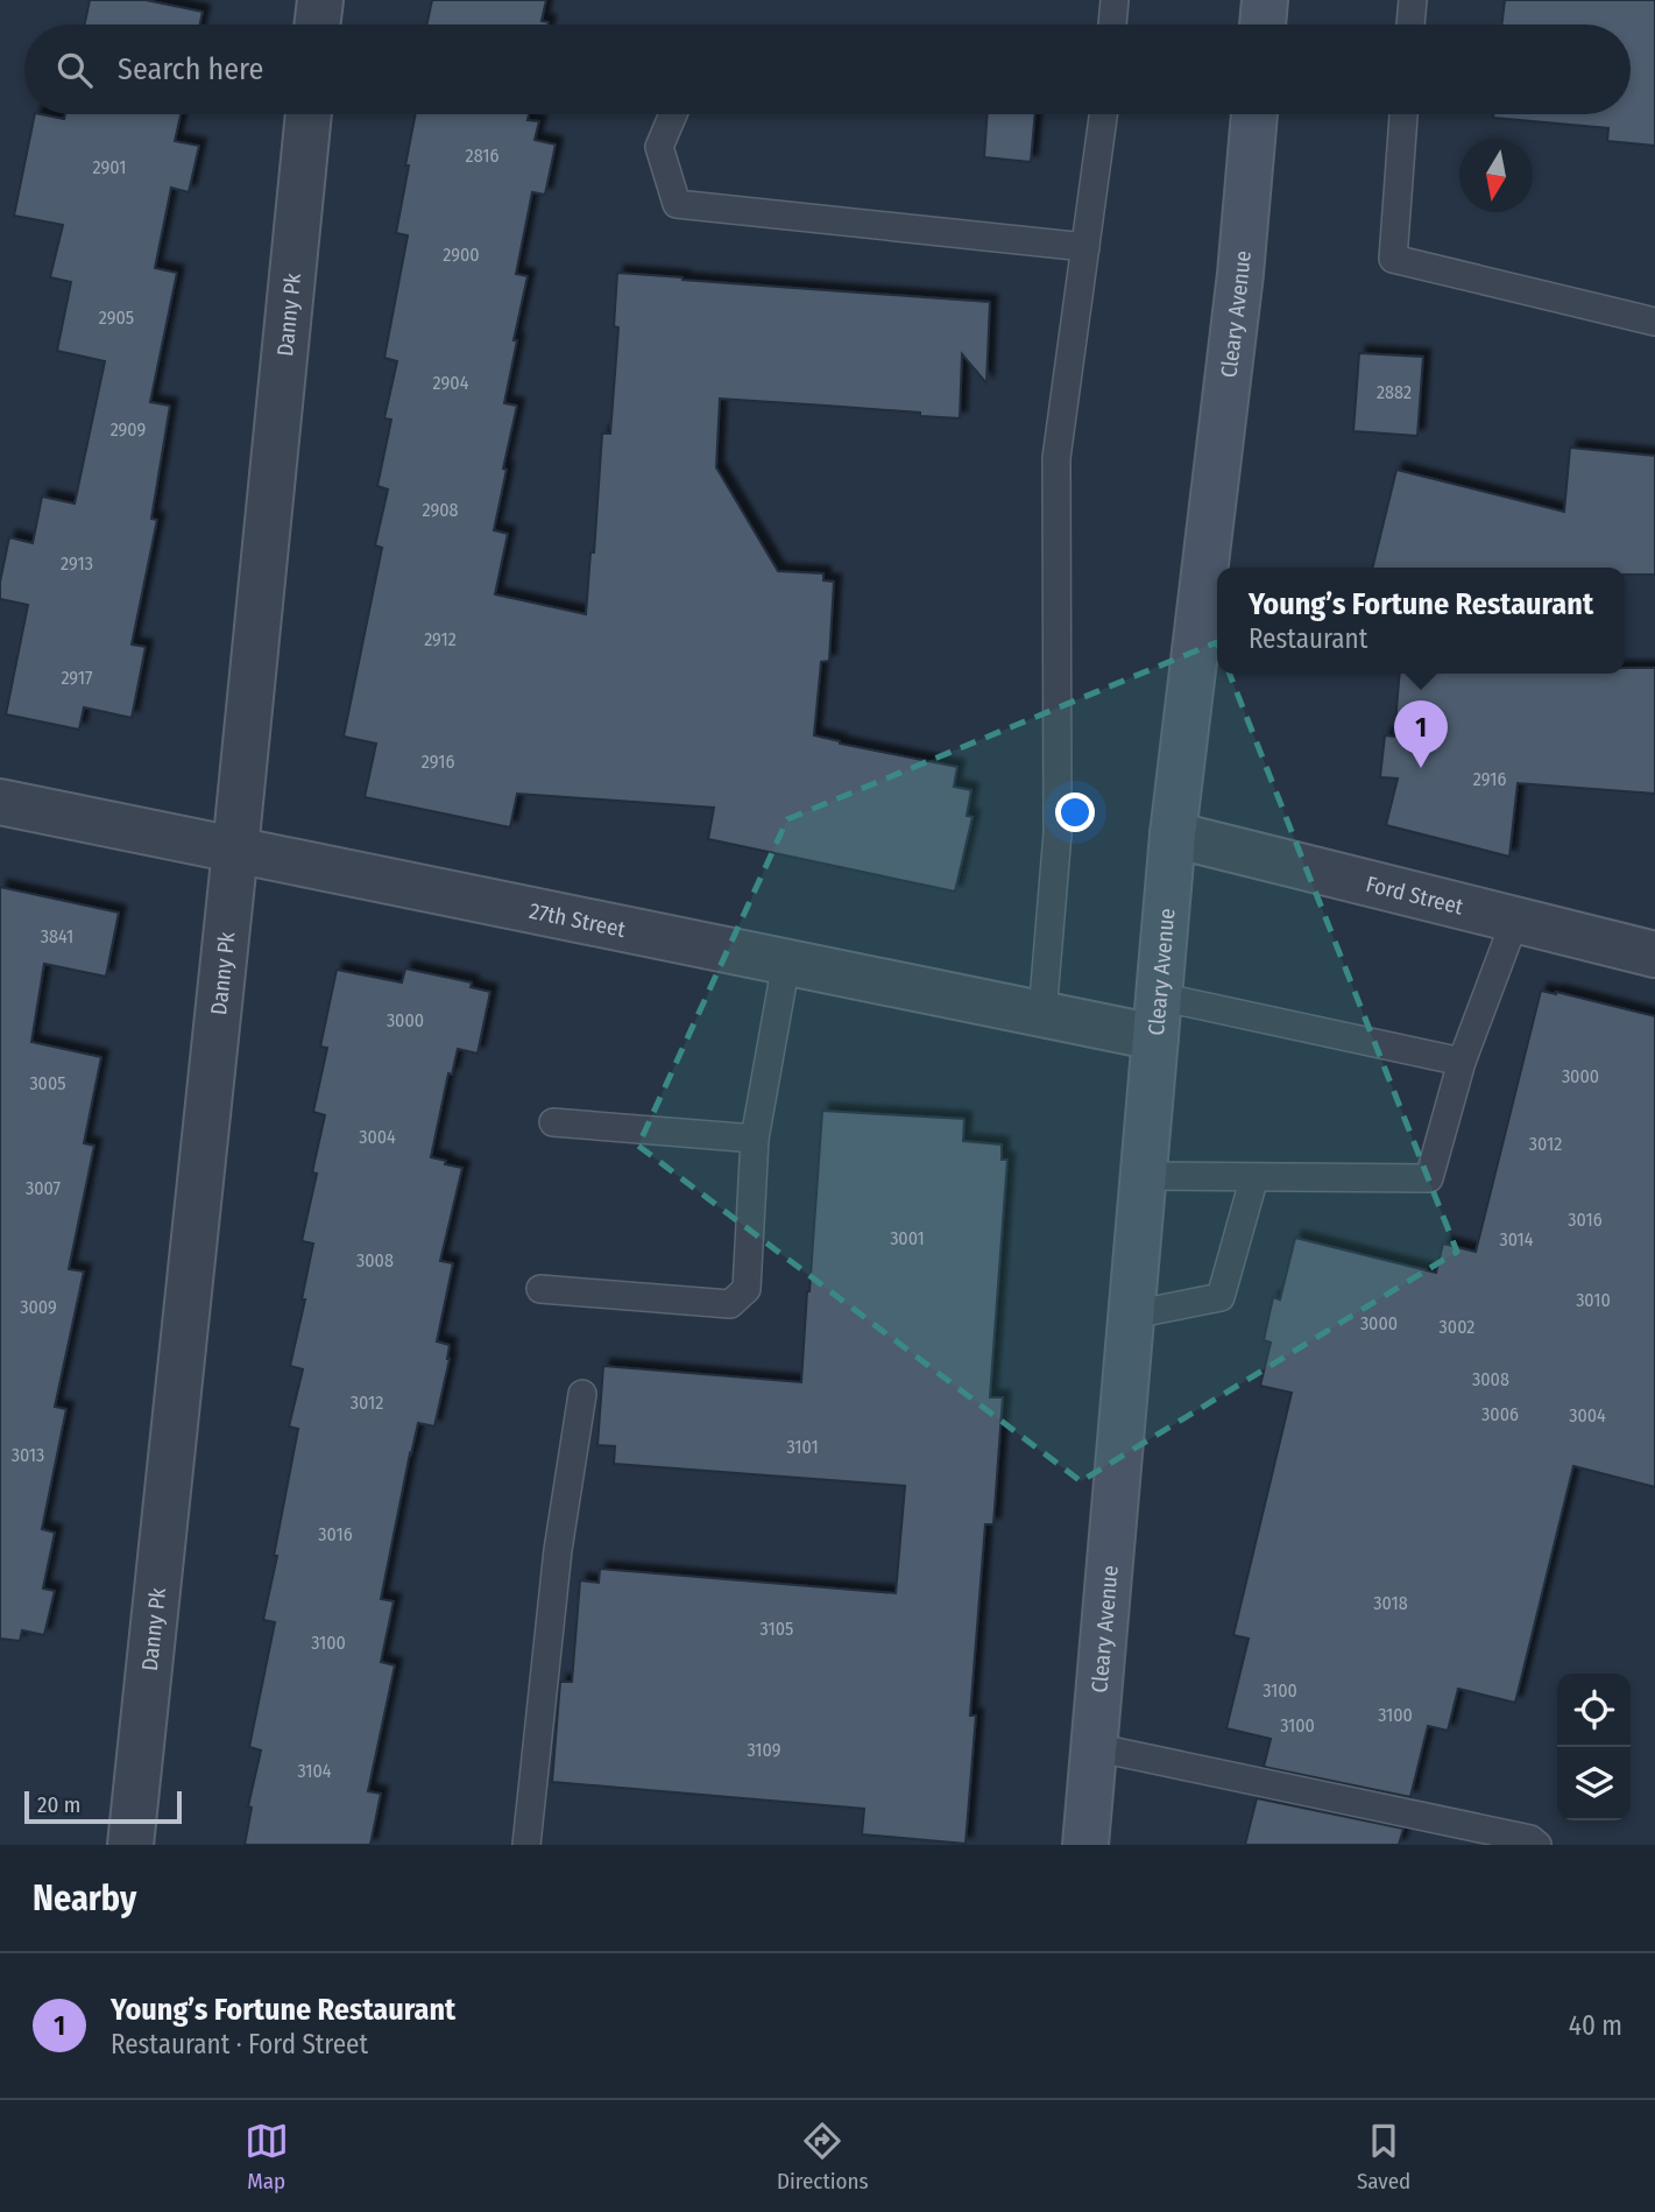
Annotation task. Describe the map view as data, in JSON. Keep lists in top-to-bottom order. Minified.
{"streets":{"street":["Danny Pk","Cleary Avenue","Ford Street","27th Street"]},"crossings":[["Danny Pk","27th Street"],["Cleary Avenue","Ford Street"],["Cleary Avenue","27th Street"]],"house_numbers":["2816","2901","2900","2905","2904","2882","2909","2908","2913","2912","2917","2916","2916","3841","3000","3000","3005","3004","3012","3007","3016","3001","3014","3008","3010","3009","3000","3002","3008","3012","3006","3004","3101","3013","3016","3018","3105","3100","3100","3100","3100","3109","3104"],"scale_bar":"20 m","north":"bottom","page":{"search":"Search here","popup":["Young’s Fortune Restaurant","Restaurant"],"pins":"1","scale":"20 m","heading":"Nearby","list":[{"mark":"1","name":"Young’s Fortune Restaurant","note":"Restaurant · Ford Street","value":"40 m"}],"nav":["Map","Directions","Saved"]}}
